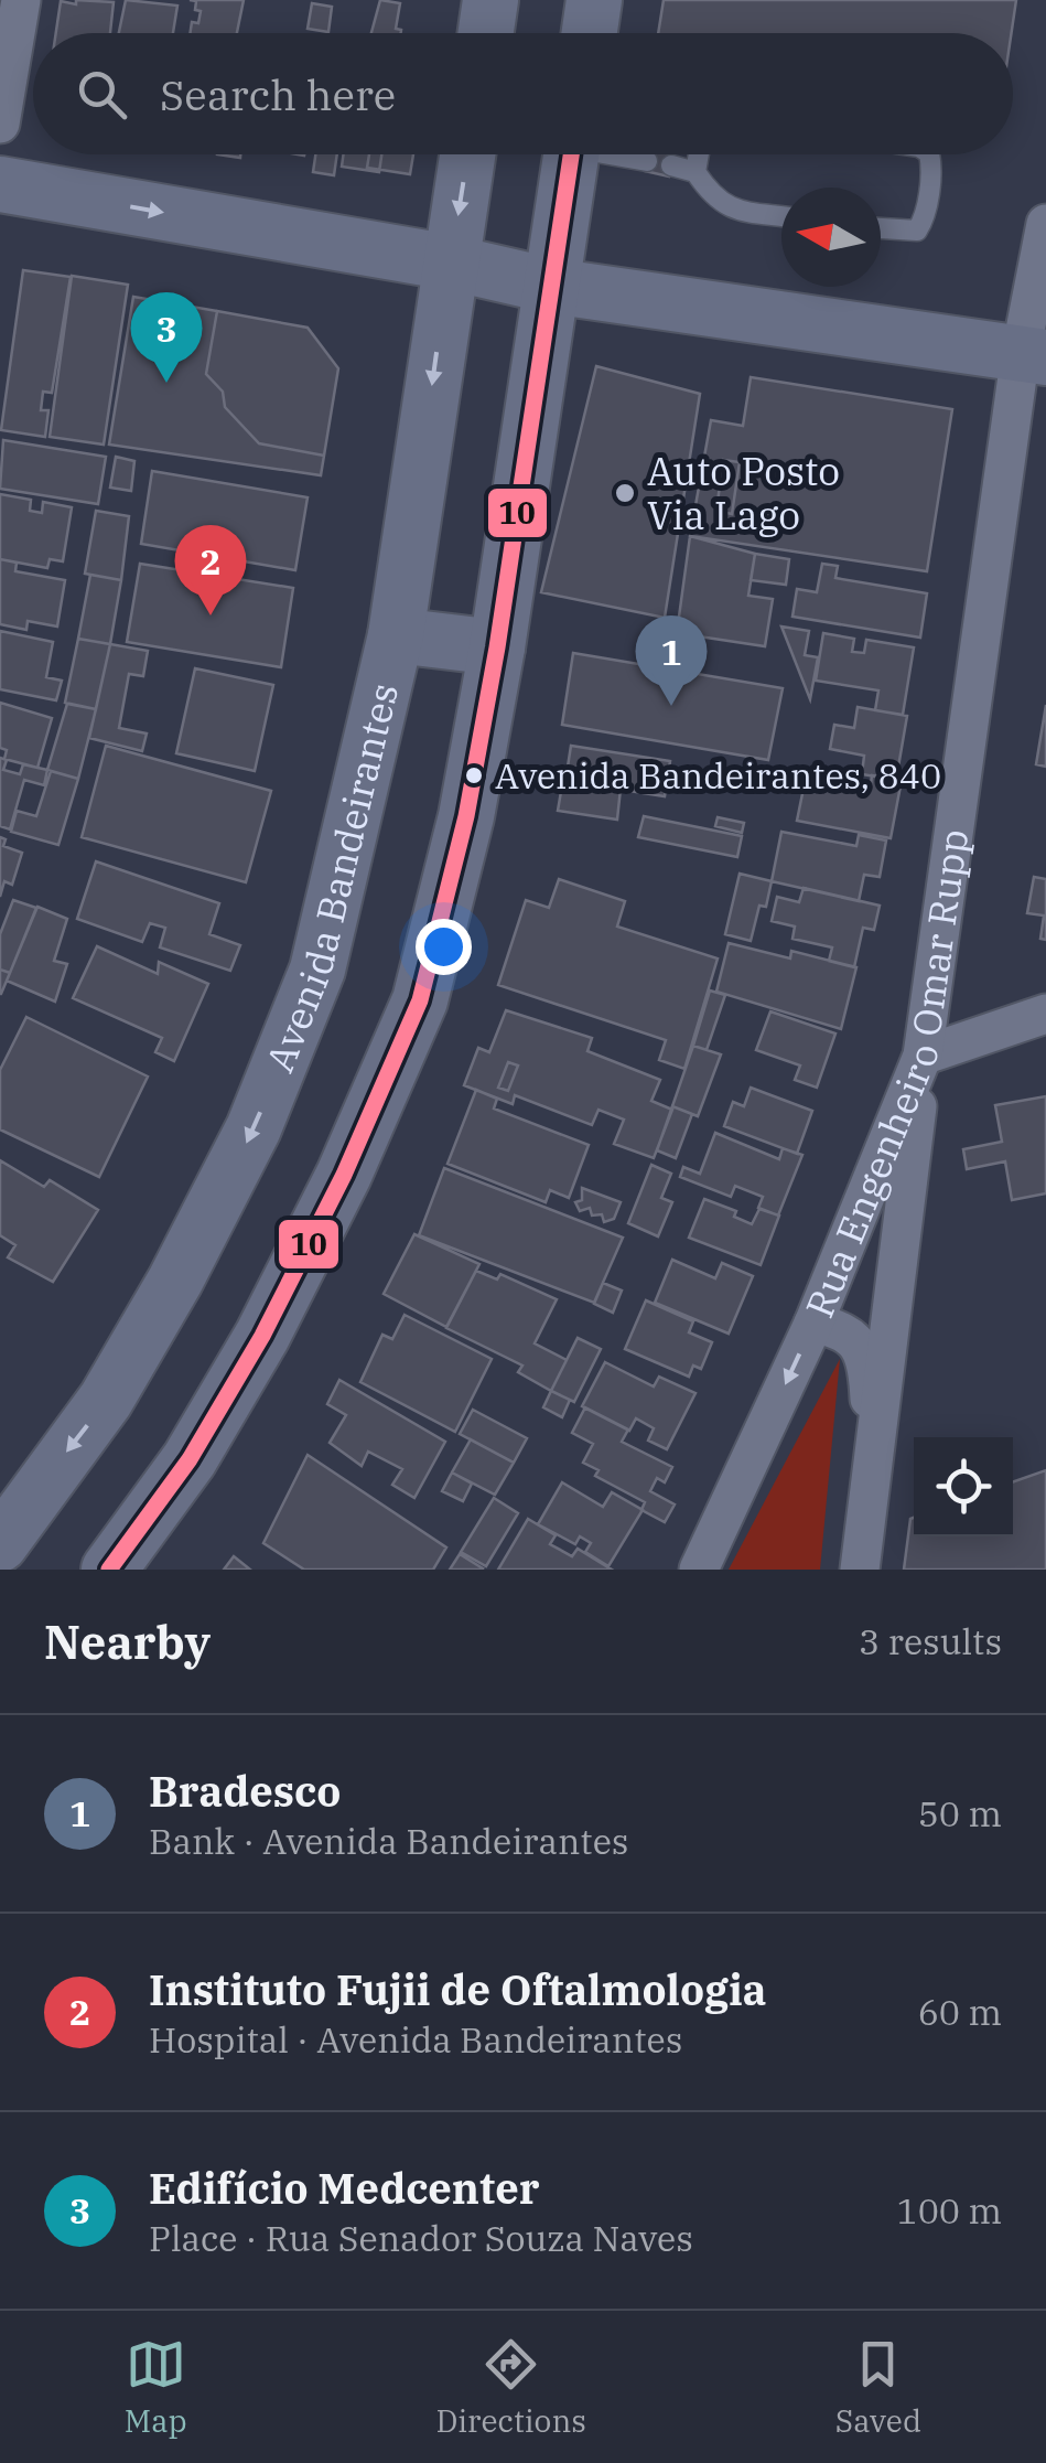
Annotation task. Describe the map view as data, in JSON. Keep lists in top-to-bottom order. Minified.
{"streets":{"main road":["Avenida Bandeirantes"],"street":["Rua Engenheiro Omar Rupp"]},"places":["Auto Posto Via Lago","Avenida Bandeirantes, 840"],"lines":["transit line 10"],"north":"left","page":{"search":"Search here","pins":["3","2","1"],"heading":["Nearby","3 results"],"list":[{"mark":"1","name":"Bradesco","note":"Bank · Avenida Bandeirantes","value":"50 m"},{"mark":"2","name":"Instituto Fujii de Oftalmologia","note":"Hospital · Avenida Bandeirantes","value":"60 m"},{"mark":"3","name":"Edifício Medcenter","note":"Place · Rua Senador Souza Naves","value":"100 m"}],"nav":["Map","Directions","Saved"]}}
